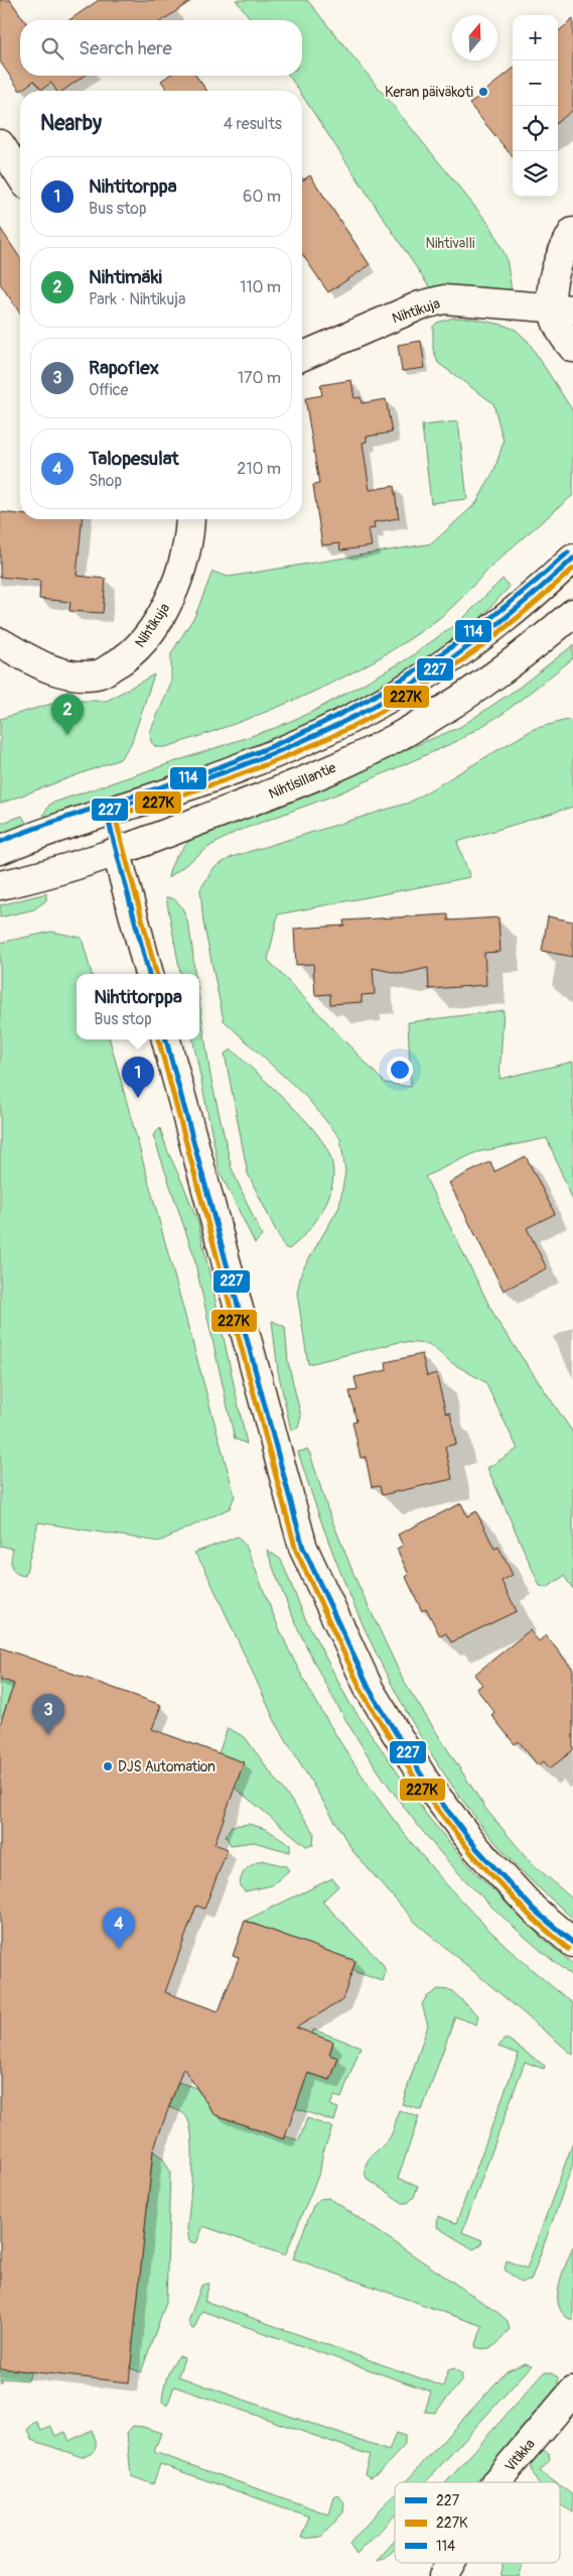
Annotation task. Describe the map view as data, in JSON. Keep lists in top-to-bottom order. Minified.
{"streets":{"street":["Nihtikuja","Nihtisillantie","Vitikka"]},"parks":["Nihtivalli"],"places":["Keran päiväkoti","DJS Automation"],"lines":["transit line 114","transit line 227","transit line 227K"],"legend":["227","227K","114"],"north":"top","page":{"map_buttons":["+","−"],"search":"Search here","heading":["Nearby","4 results"],"list":[{"mark":"1","name":"Nihtitorppa","note":"Bus stop","value":"60 m"},{"mark":"2","name":"Nihtimäki","note":"Park · Nihtikuja","value":"110 m"},{"mark":"3","name":"Rapoflex","note":"Office","value":"170 m"},{"mark":"4","name":"Talopesulat","note":"Shop","value":"210 m"}],"pins":["2","1","3","4"],"popup":["Nihtitorppa","Bus stop"]}}
